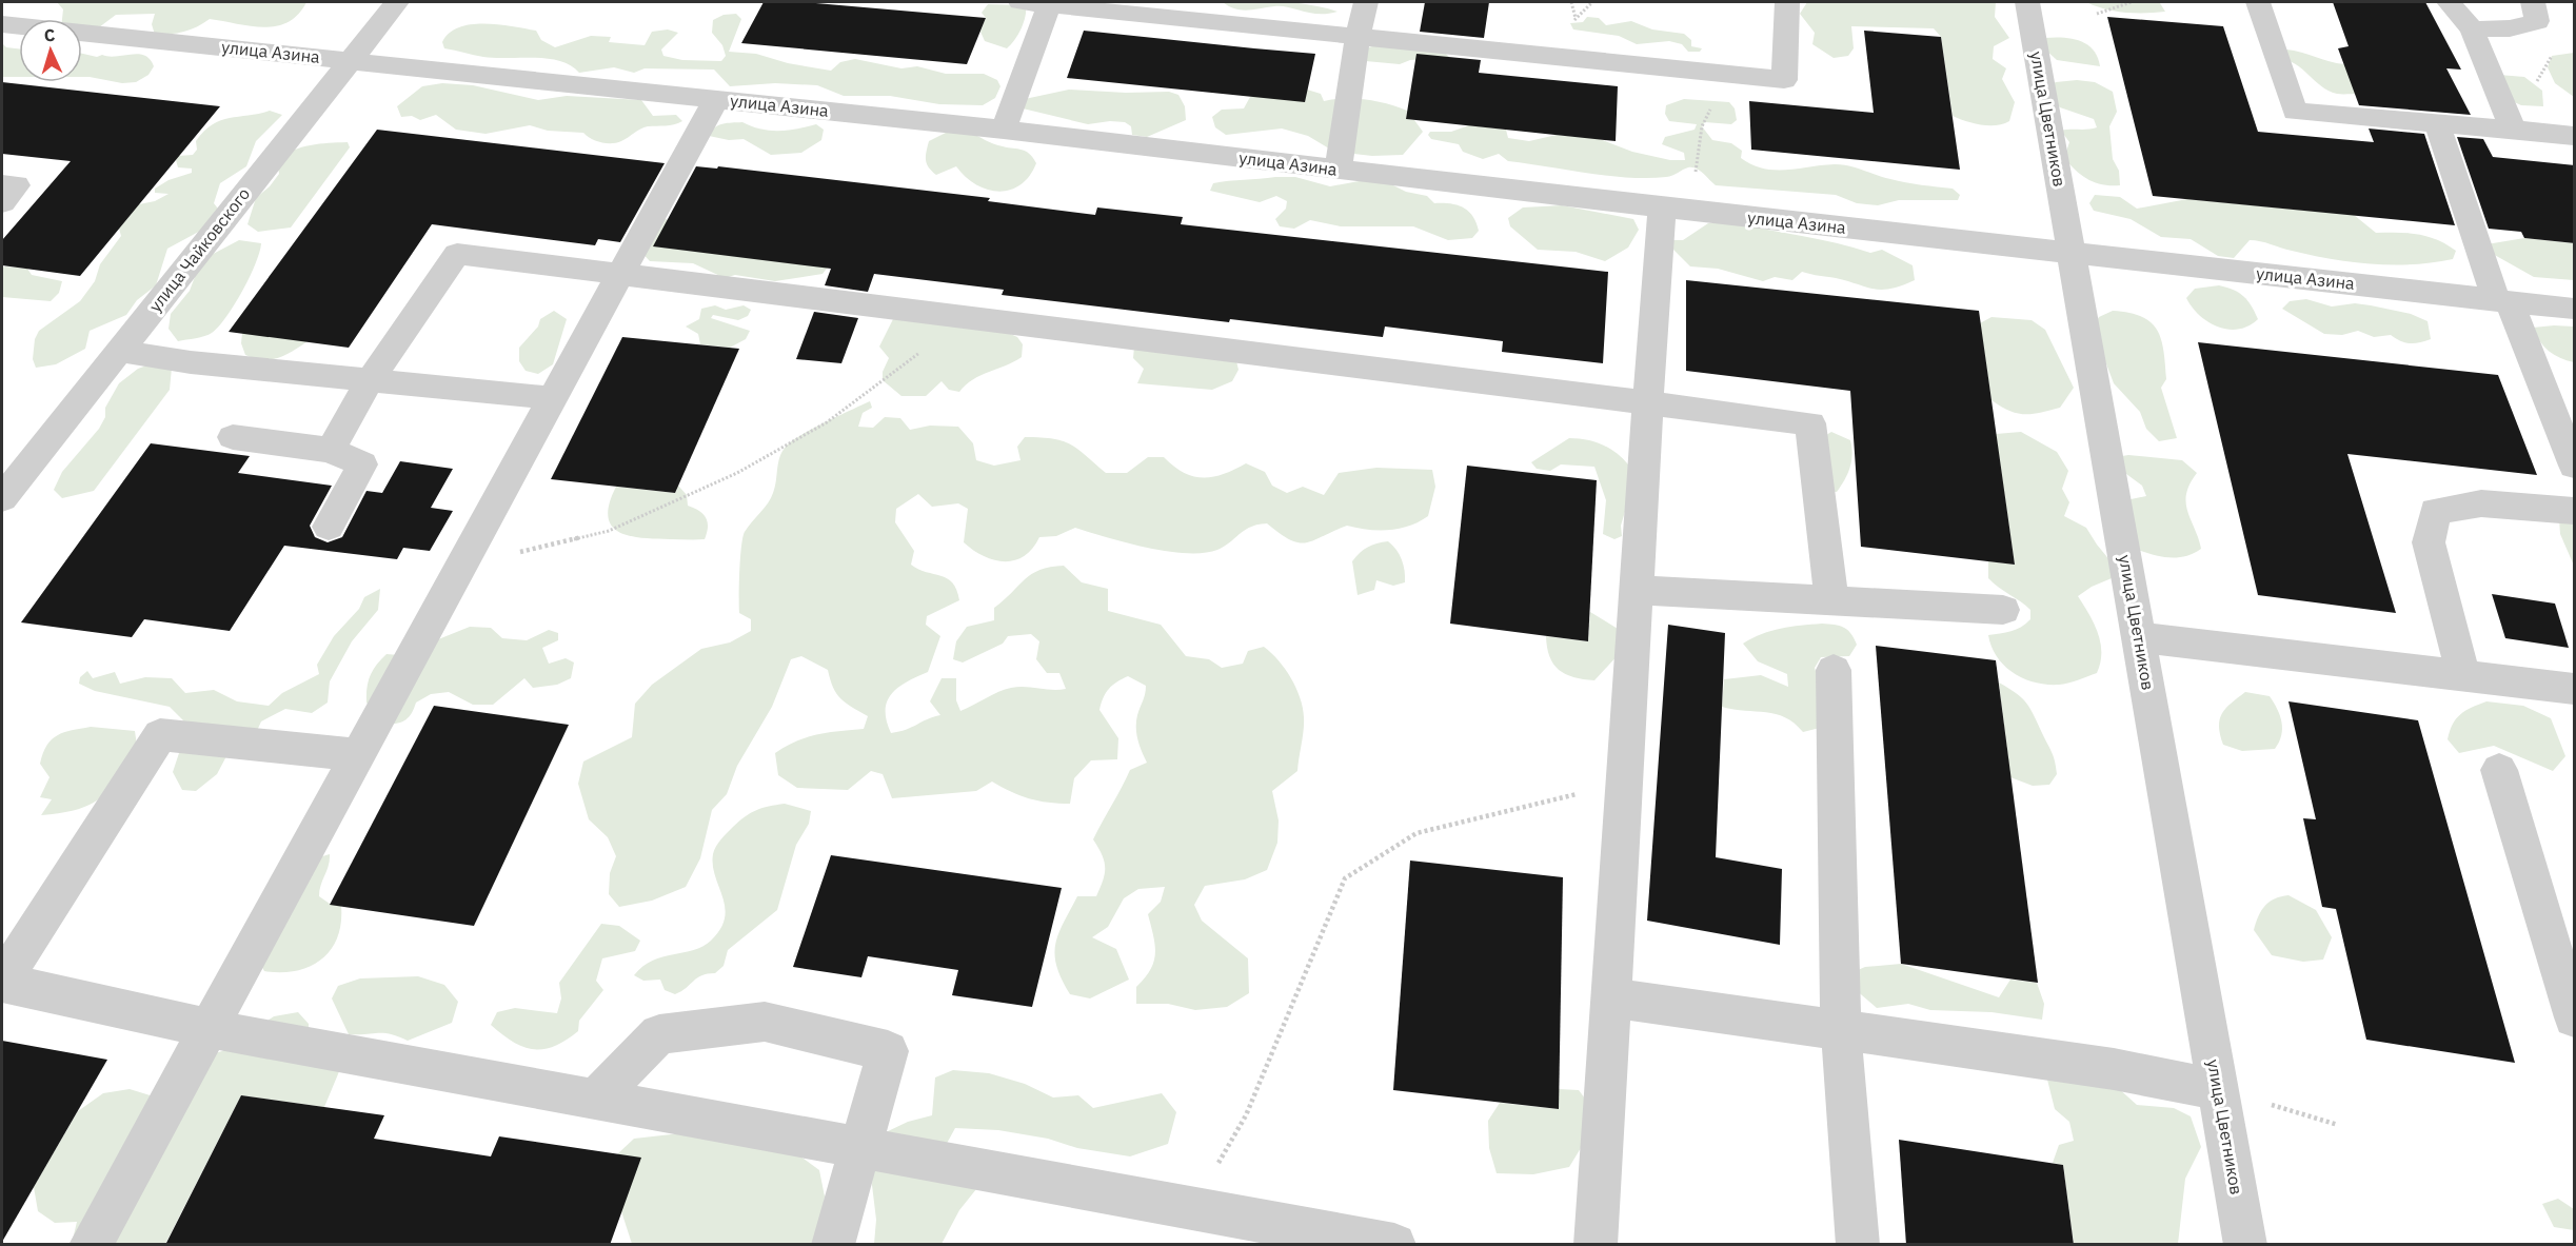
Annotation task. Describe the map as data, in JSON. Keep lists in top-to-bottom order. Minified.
{"streets":{"street":["улица Азина","улица Цветников","улица Чайковского"]},"crossings":[["улица Азина","улица Цветников"],["улица Азина","улица Чайковского"]],"north":"top"}
